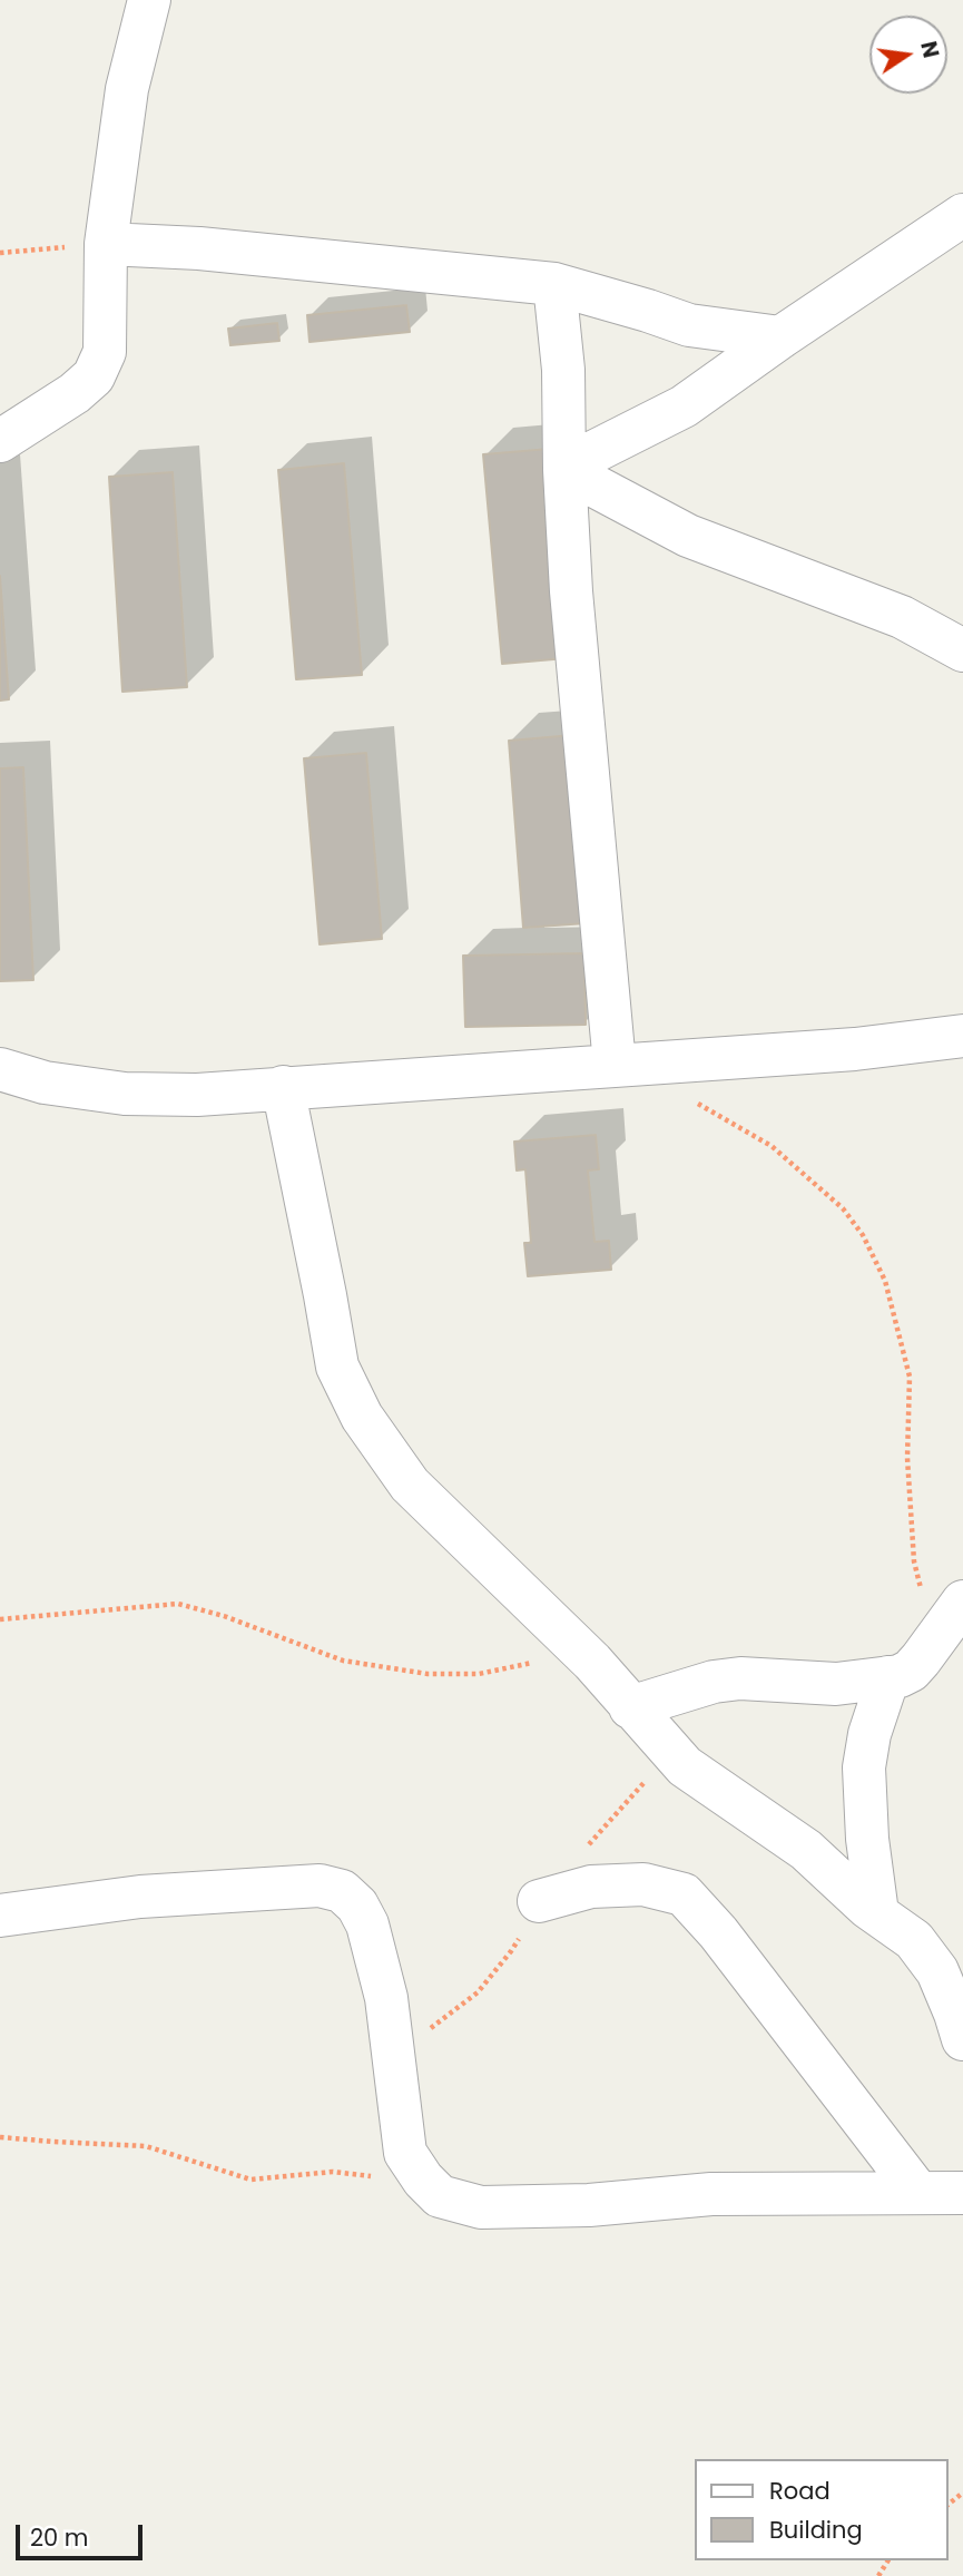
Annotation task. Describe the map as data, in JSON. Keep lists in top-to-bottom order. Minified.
{"legend":["Road","Building"],"scale_bar":"20 m","north":"right"}
